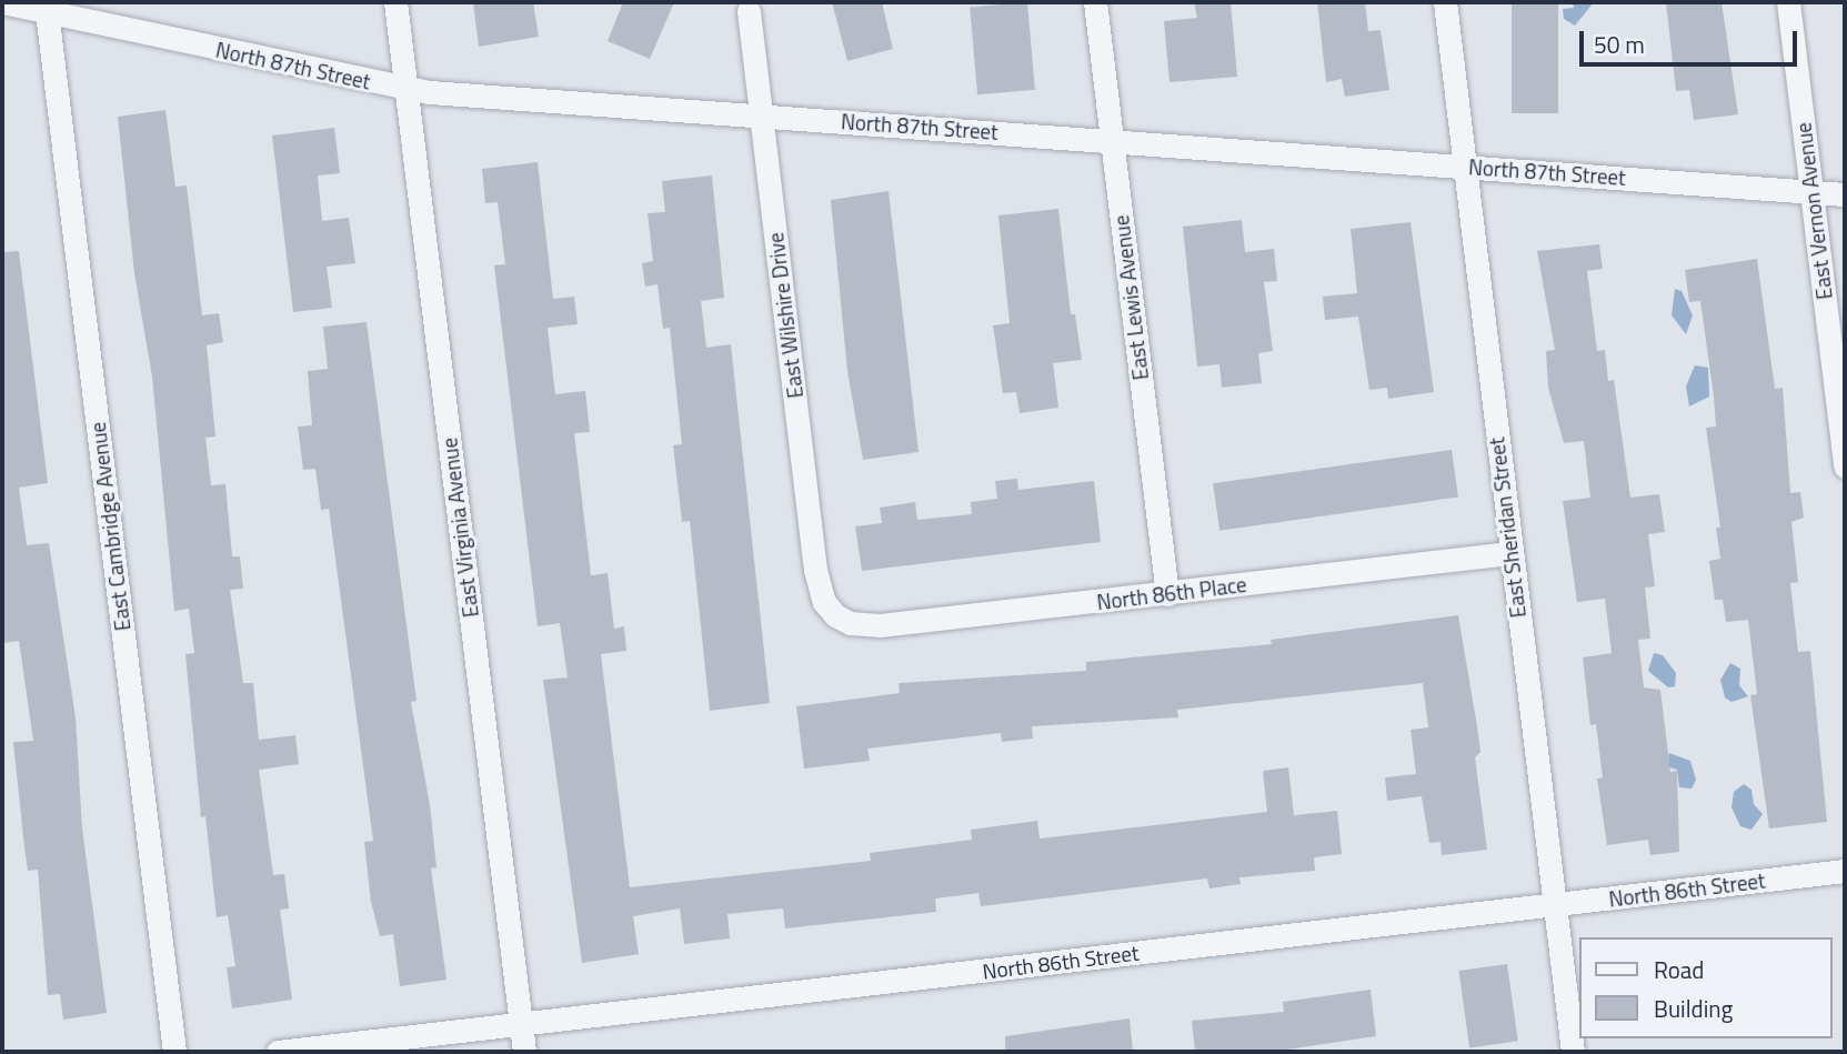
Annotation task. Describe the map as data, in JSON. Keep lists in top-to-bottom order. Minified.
{"streets":{"street":["North 87th Street","East Vernon Avenue","East Lewis Avenue","East Wilshire Drive","East Cambridge Avenue","East Virginia Avenue","East Sheridan Street","North 86th Place","North 86th Street"]},"crossings":[["North 87th Street","East Vernon Avenue"],["North 87th Street","East Lewis Avenue"],["North 87th Street","East Wilshire Drive"],["North 87th Street","East Cambridge Avenue"],["North 87th Street","East Virginia Avenue"],["North 87th Street","East Sheridan Street"],["East Lewis Avenue","North 86th Place"],["East Wilshire Drive","North 86th Place"],["East Virginia Avenue","North 86th Street"],["East Sheridan Street","North 86th Place"],["East Sheridan Street","North 86th Street"]],"legend":["Road","Building"],"scale_bar":"50 m"}
